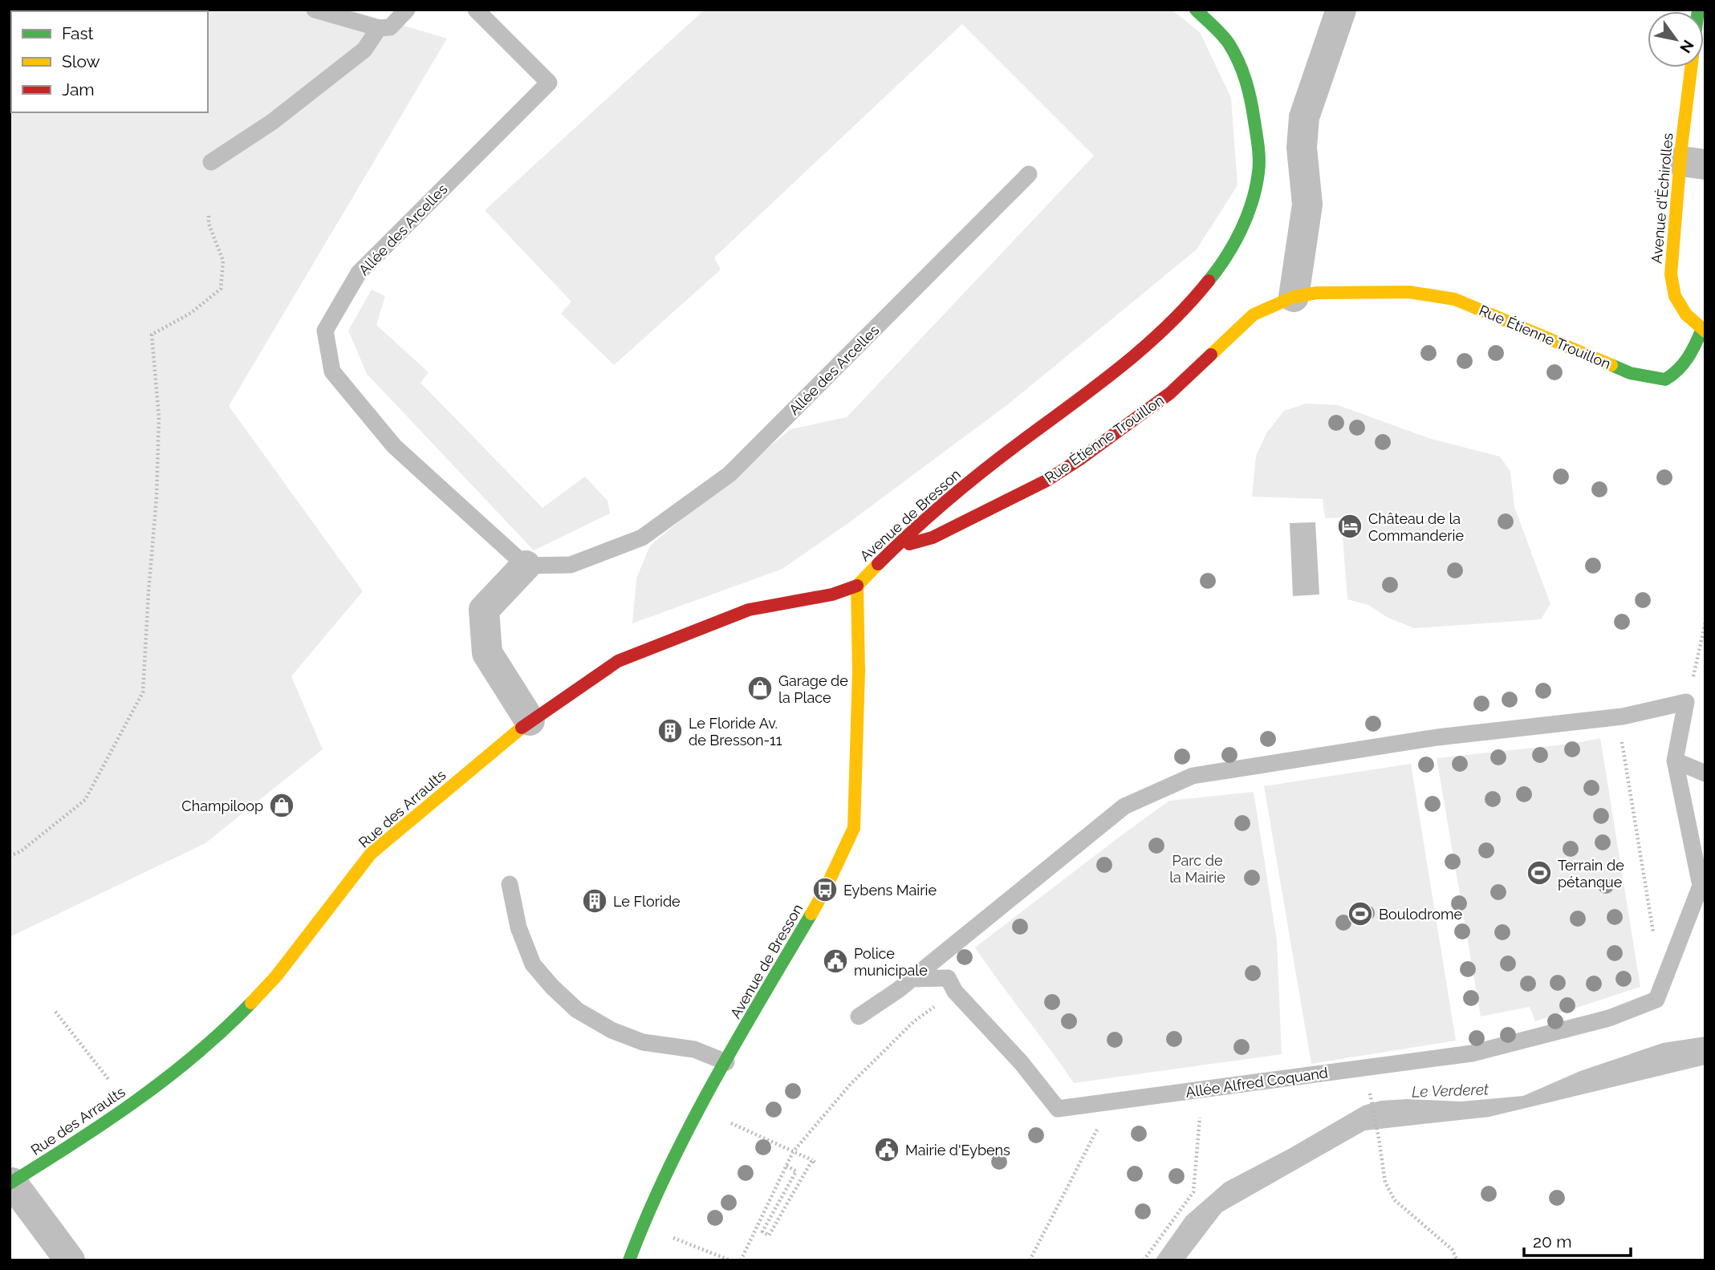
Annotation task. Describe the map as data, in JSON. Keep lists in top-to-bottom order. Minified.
{"streets":{"street":["Avenue d'Échirolles","Rue Étienne Trouillon","Avenue de Bresson","Rue des Arraults"],"lane":["Allée des Arcelles","Allée Alfred Coquand"]},"crossings":[["Avenue d'Échirolles","Rue Étienne Trouillon"],["Rue Étienne Trouillon","Avenue de Bresson"],["Avenue de Bresson","Rue des Arraults"]],"water":["Le Verderet"],"parks":["Parc de la Mairie"],"places":{"hotel":["Château de la Commanderie"],"shop":["Garage de la Place","Champiloop"],"building":["Le Floride Av. de Bresson-11","Le Floride"],"sports":["Terrain de pétanque","Boulodrome"],"bus stop":["Eybens Mairie"],"public building":["Police municipale","Mairie d'Eybens"]},"legend":["Fast","Slow","Jam"],"scale_bar":"20 m","north":"bottom right"}
